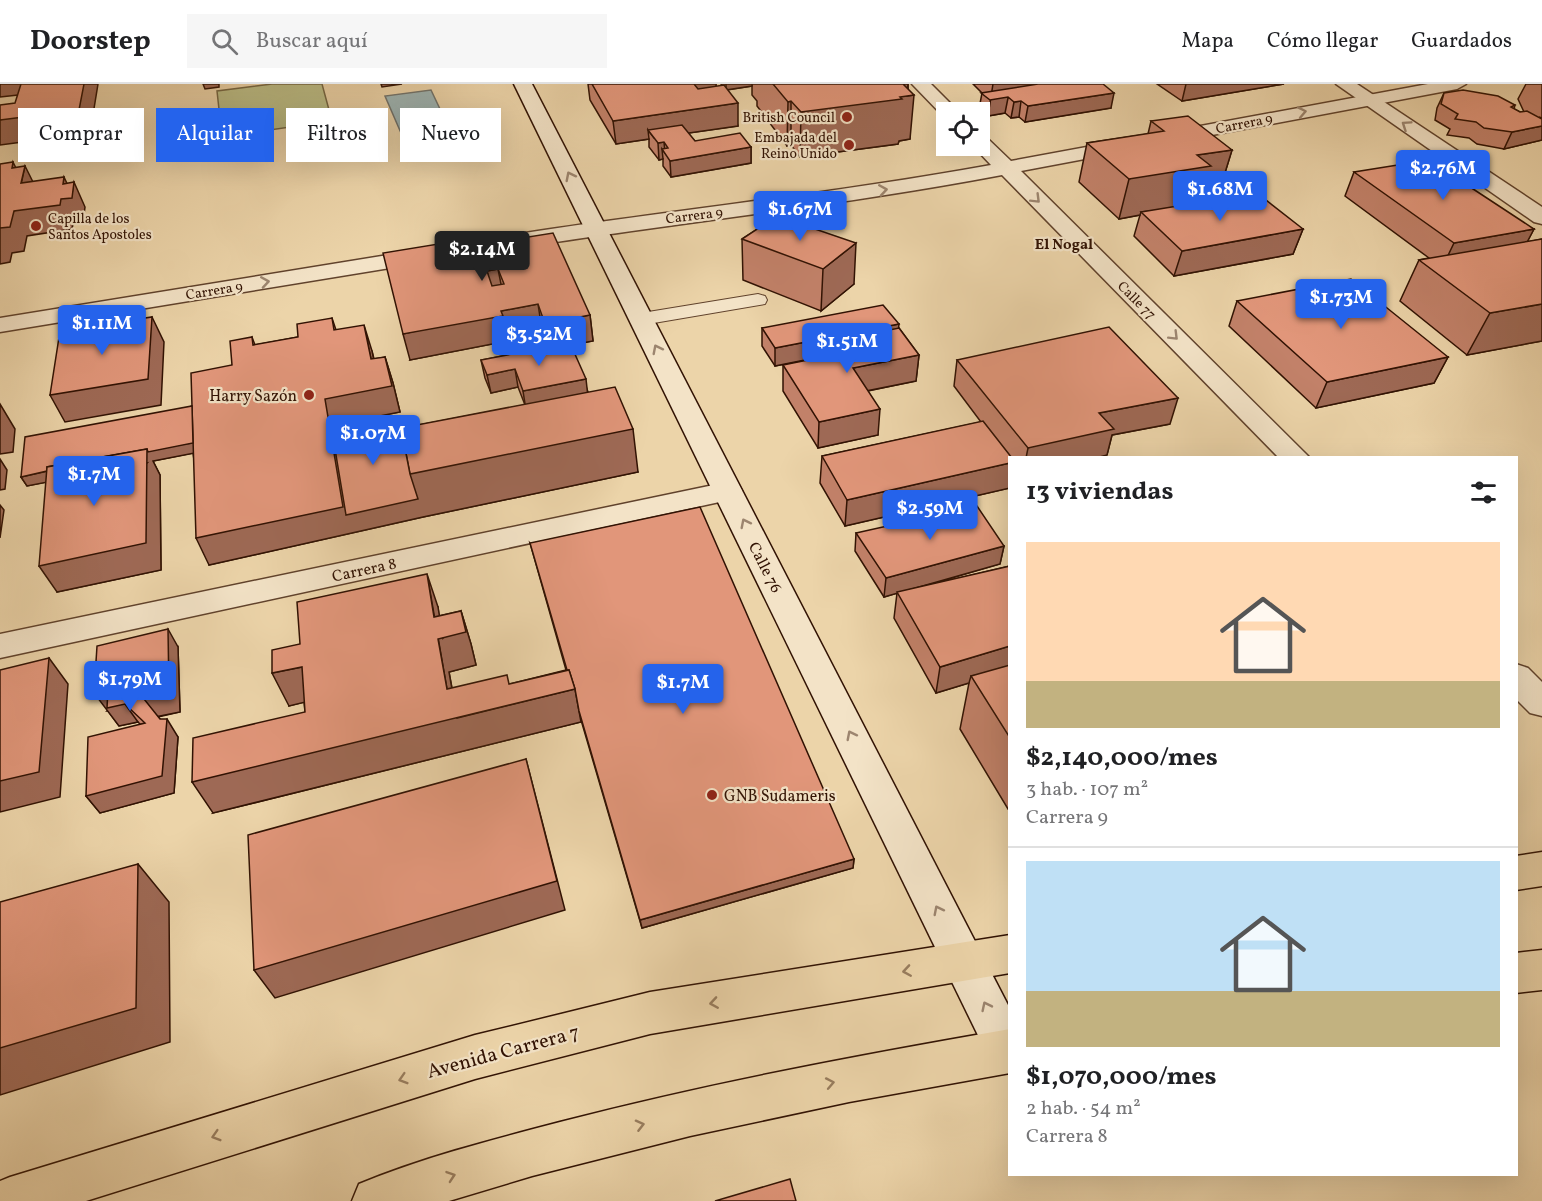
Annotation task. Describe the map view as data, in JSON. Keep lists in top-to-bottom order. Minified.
{"streets":{"main road":["Avenida Carrera 7"],"street":["Carrera 9","Calle 77","Calle 76","Carrera 8"]},"crossings":[["Carrera 9","Calle 77"],["Carrera 9","Calle 76"],["Calle 76","Carrera 8"],["Calle 76","Avenida Carrera 7"]],"one_way":["Carrera 9","Calle 77","Calle 76"],"districts":["El Nogal"],"places":["British Council","Embajada del Reino Unido","Capilla de los Santos Apostoles","Harry Sazón","GNB Sudameris"],"page":{"header":"Doorstep","search":"Buscar aquí","nav":["Mapa","Cómo llegar","Guardados"],"chip":["Comprar","Alquilar","Filtros","Nuevo"],"price":["$2.76M","$1.68M","$1.67M","$2.14M","$1.73M","$1.11M","$3.52M","$1.51M","$1.07M","$1.7M","$2.59M","$1.79M","$1.7M"],"heading":"13 viviendas","list":[{"name":"$2,140,000/mes","note":"3 hab. · 107 m² · Carrera 9"},{"name":"$1,070,000/mes","note":"2 hab. · 54 m² · Carrera 8"}]}}
